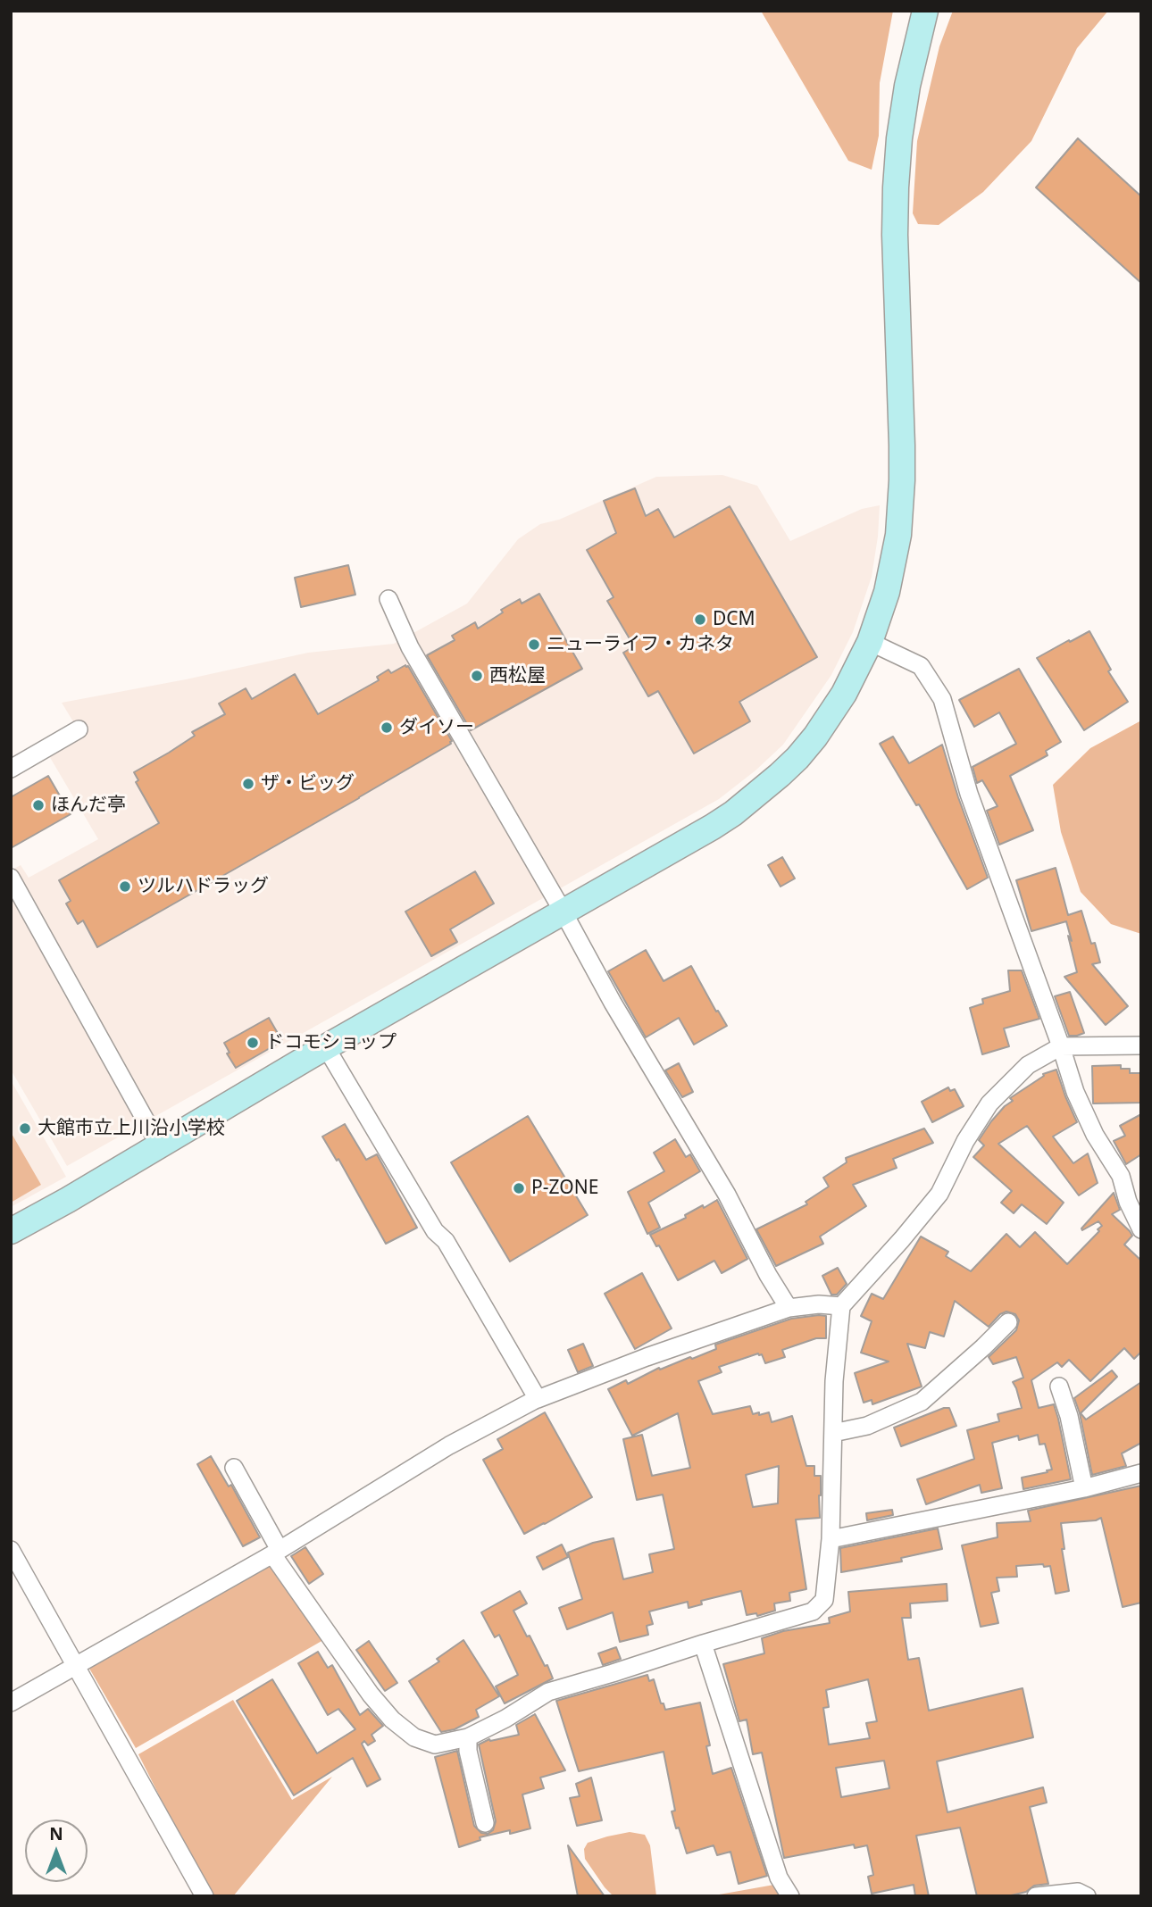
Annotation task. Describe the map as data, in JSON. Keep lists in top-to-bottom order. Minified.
{"places":["DCM","ニューライフ・カネタ","西松屋","ダイソー","ザ・ビッグ","ほんだ亭","ツルハドラッグ","ドコモショップ","大館市立上川沿小学校","P-ZONE"],"north":"top"}
